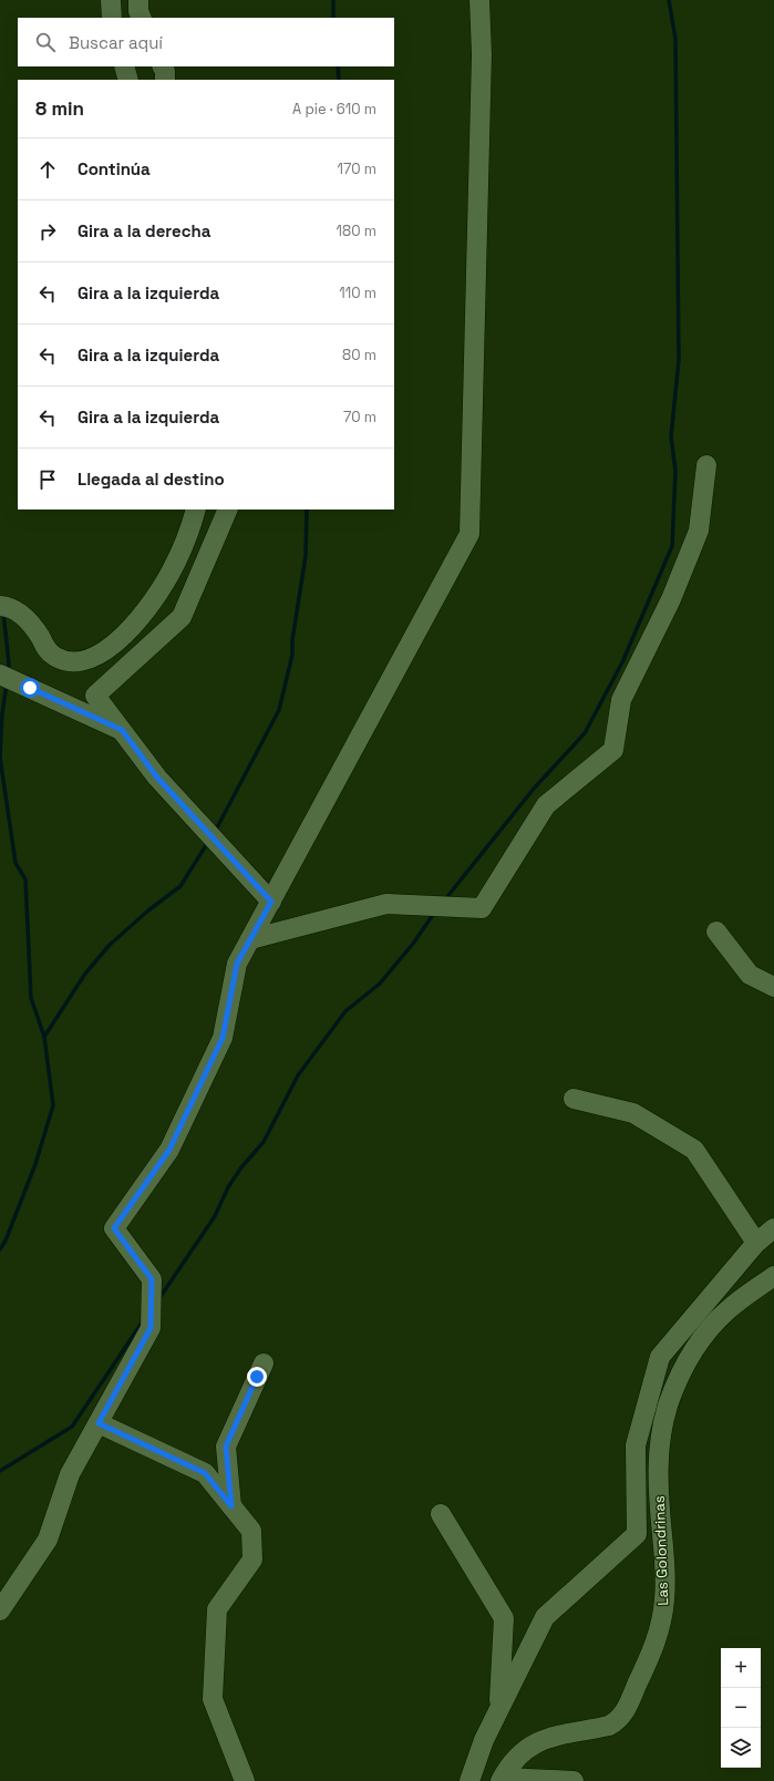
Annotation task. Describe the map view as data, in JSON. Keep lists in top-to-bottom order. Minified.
{"streets":{"street":["Las Golondrinas"]},"page":{"search":"Buscar aquí","heading":["8 min","A pie · 610 m"],"list":[["Continúa","170 m"],["Gira a la derecha","180 m"],["Gira a la izquierda","110 m"],["Gira a la izquierda","80 m"],["Gira a la izquierda","70 m"],"Llegada al destino"],"map_buttons":["+","−"]}}
